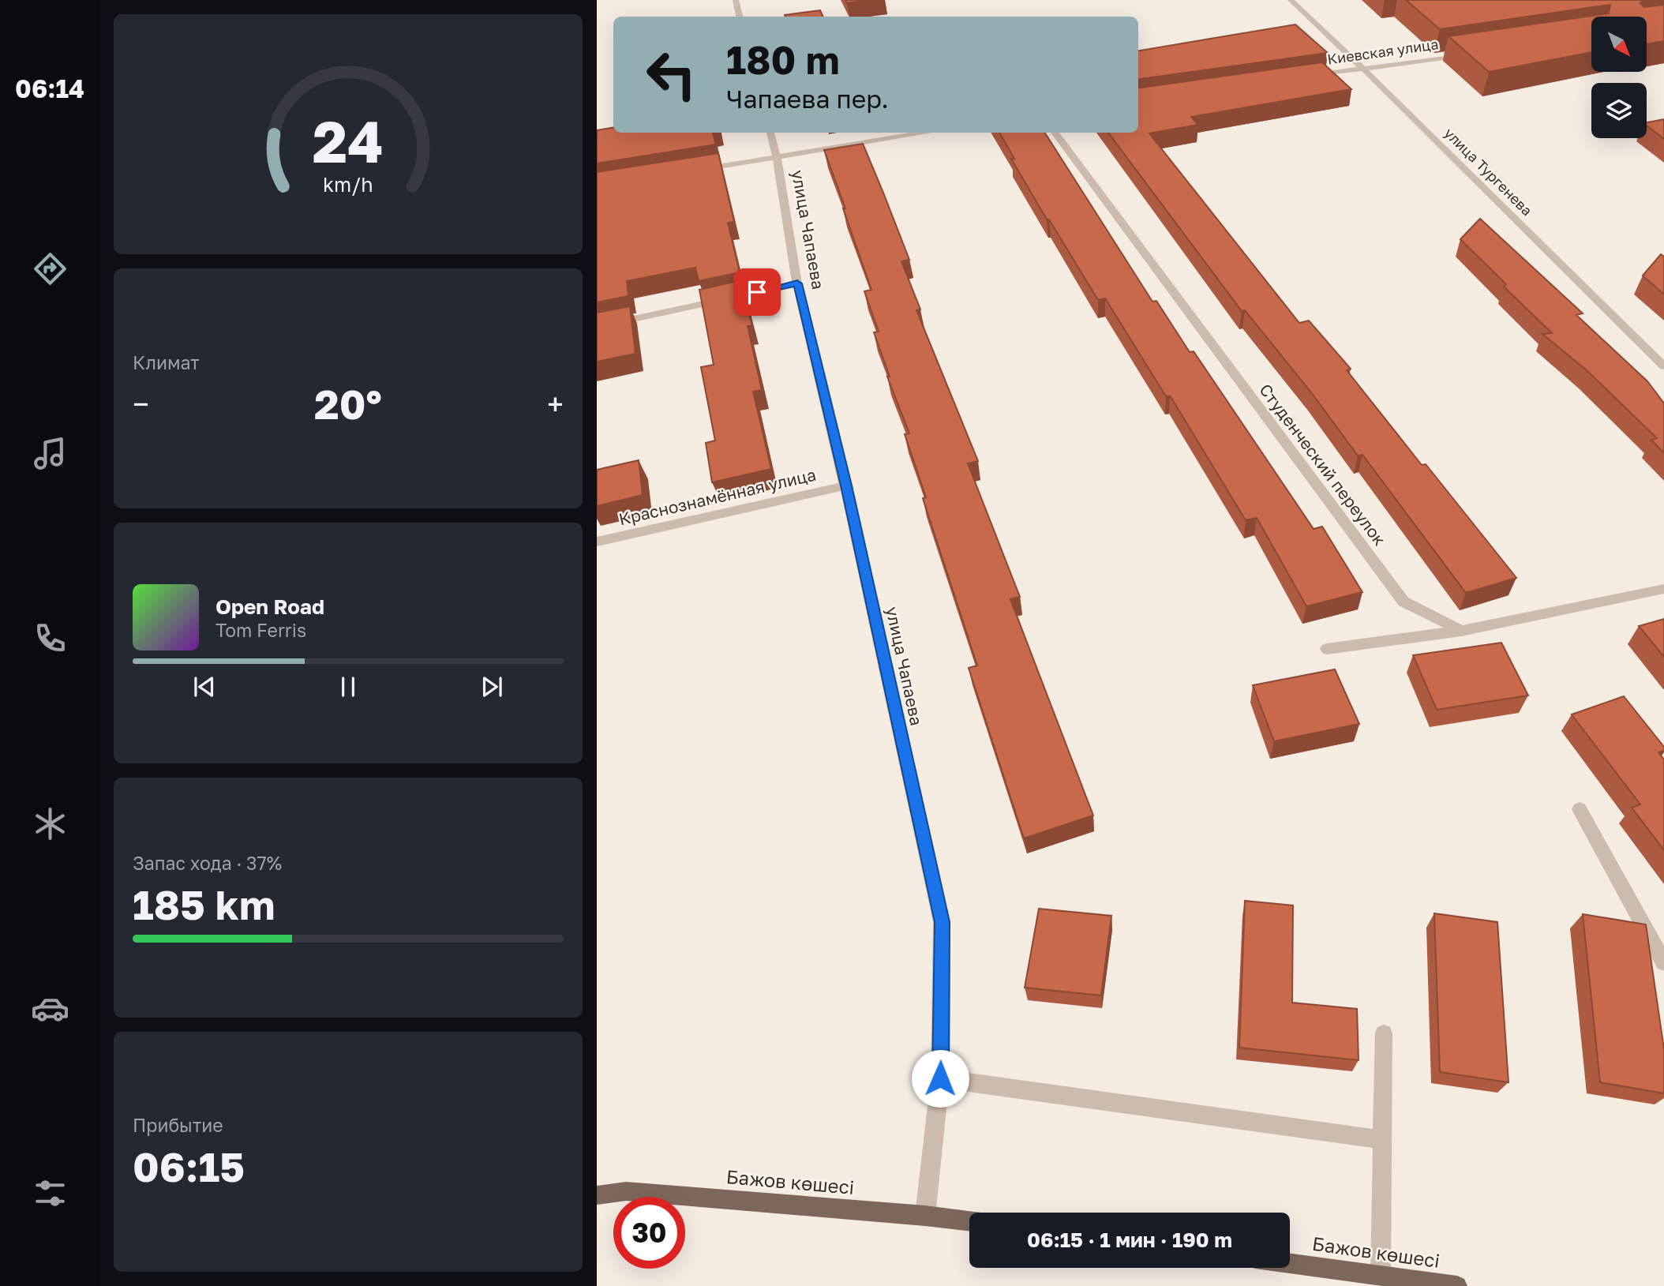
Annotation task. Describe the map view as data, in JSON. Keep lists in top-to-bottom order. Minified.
{"streets":{"main road":["Бажов көшесі"],"street":["Киевская улица","улица Тургенева","улица Чапаева","Студенческий переулок","Краснознамённая улица"]},"crossings":[["Киевская улица","улица Тургенева"],["улица Чапаева","Краснознамённая улица"],["улица Чапаева","Бажов көшесі"]],"north":"bottom right","page":{"tabs":"06:14","turn":["180 m","Чапаева пер."],"tile":["Климат",["Запас хода · 37%","185 km"],["Прибытие","06:15"]],"heat":["−","20°","+"],"song":["Open Road","Tom Ferris"],"limit":"30","trip":"06:15 · 1 мин · 190 m","gauge":["24","km/h"]}}
